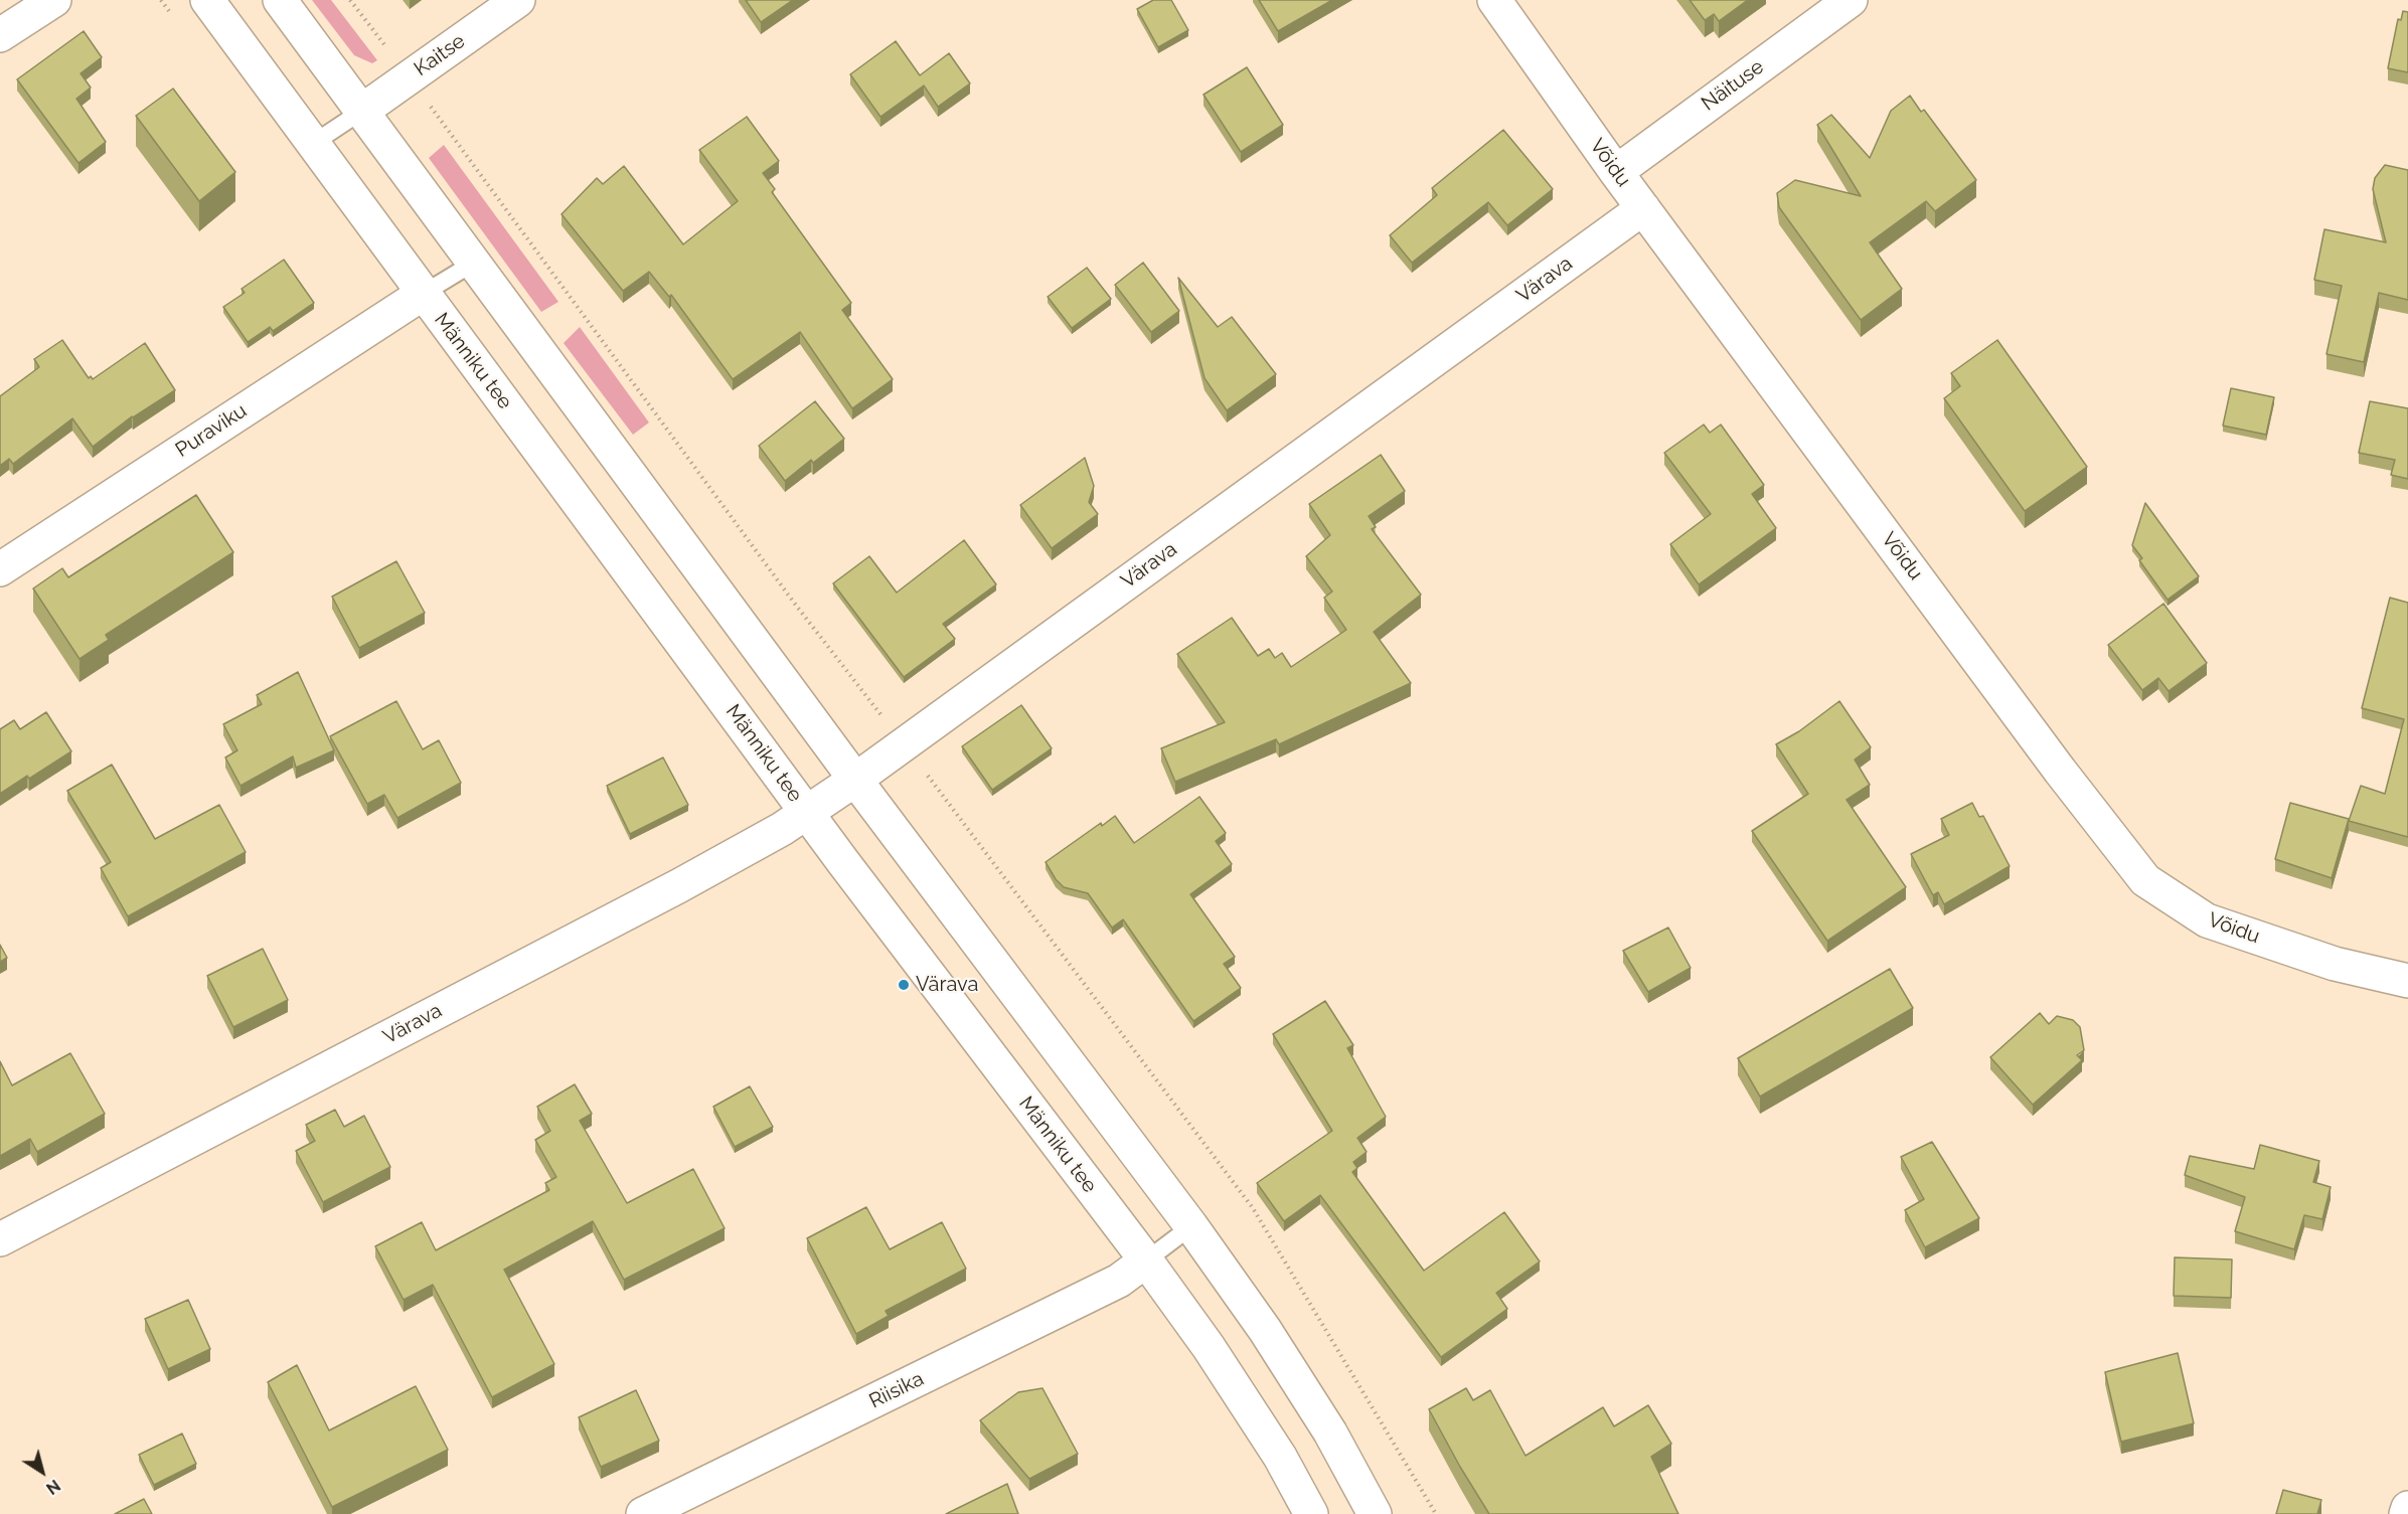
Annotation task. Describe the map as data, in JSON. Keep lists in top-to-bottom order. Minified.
{"streets":{"main road":["Kaitse","Näituse","Võidu","Värava","Männiku tee","Puraviku","Riisika"]},"crossings":[["Näituse","Võidu"],["Võidu","Värava"],["Värava","Männiku tee"],["Männiku tee","Puraviku"],["Männiku tee","Riisika"]],"places":["Värava"],"north":"bottom right"}
